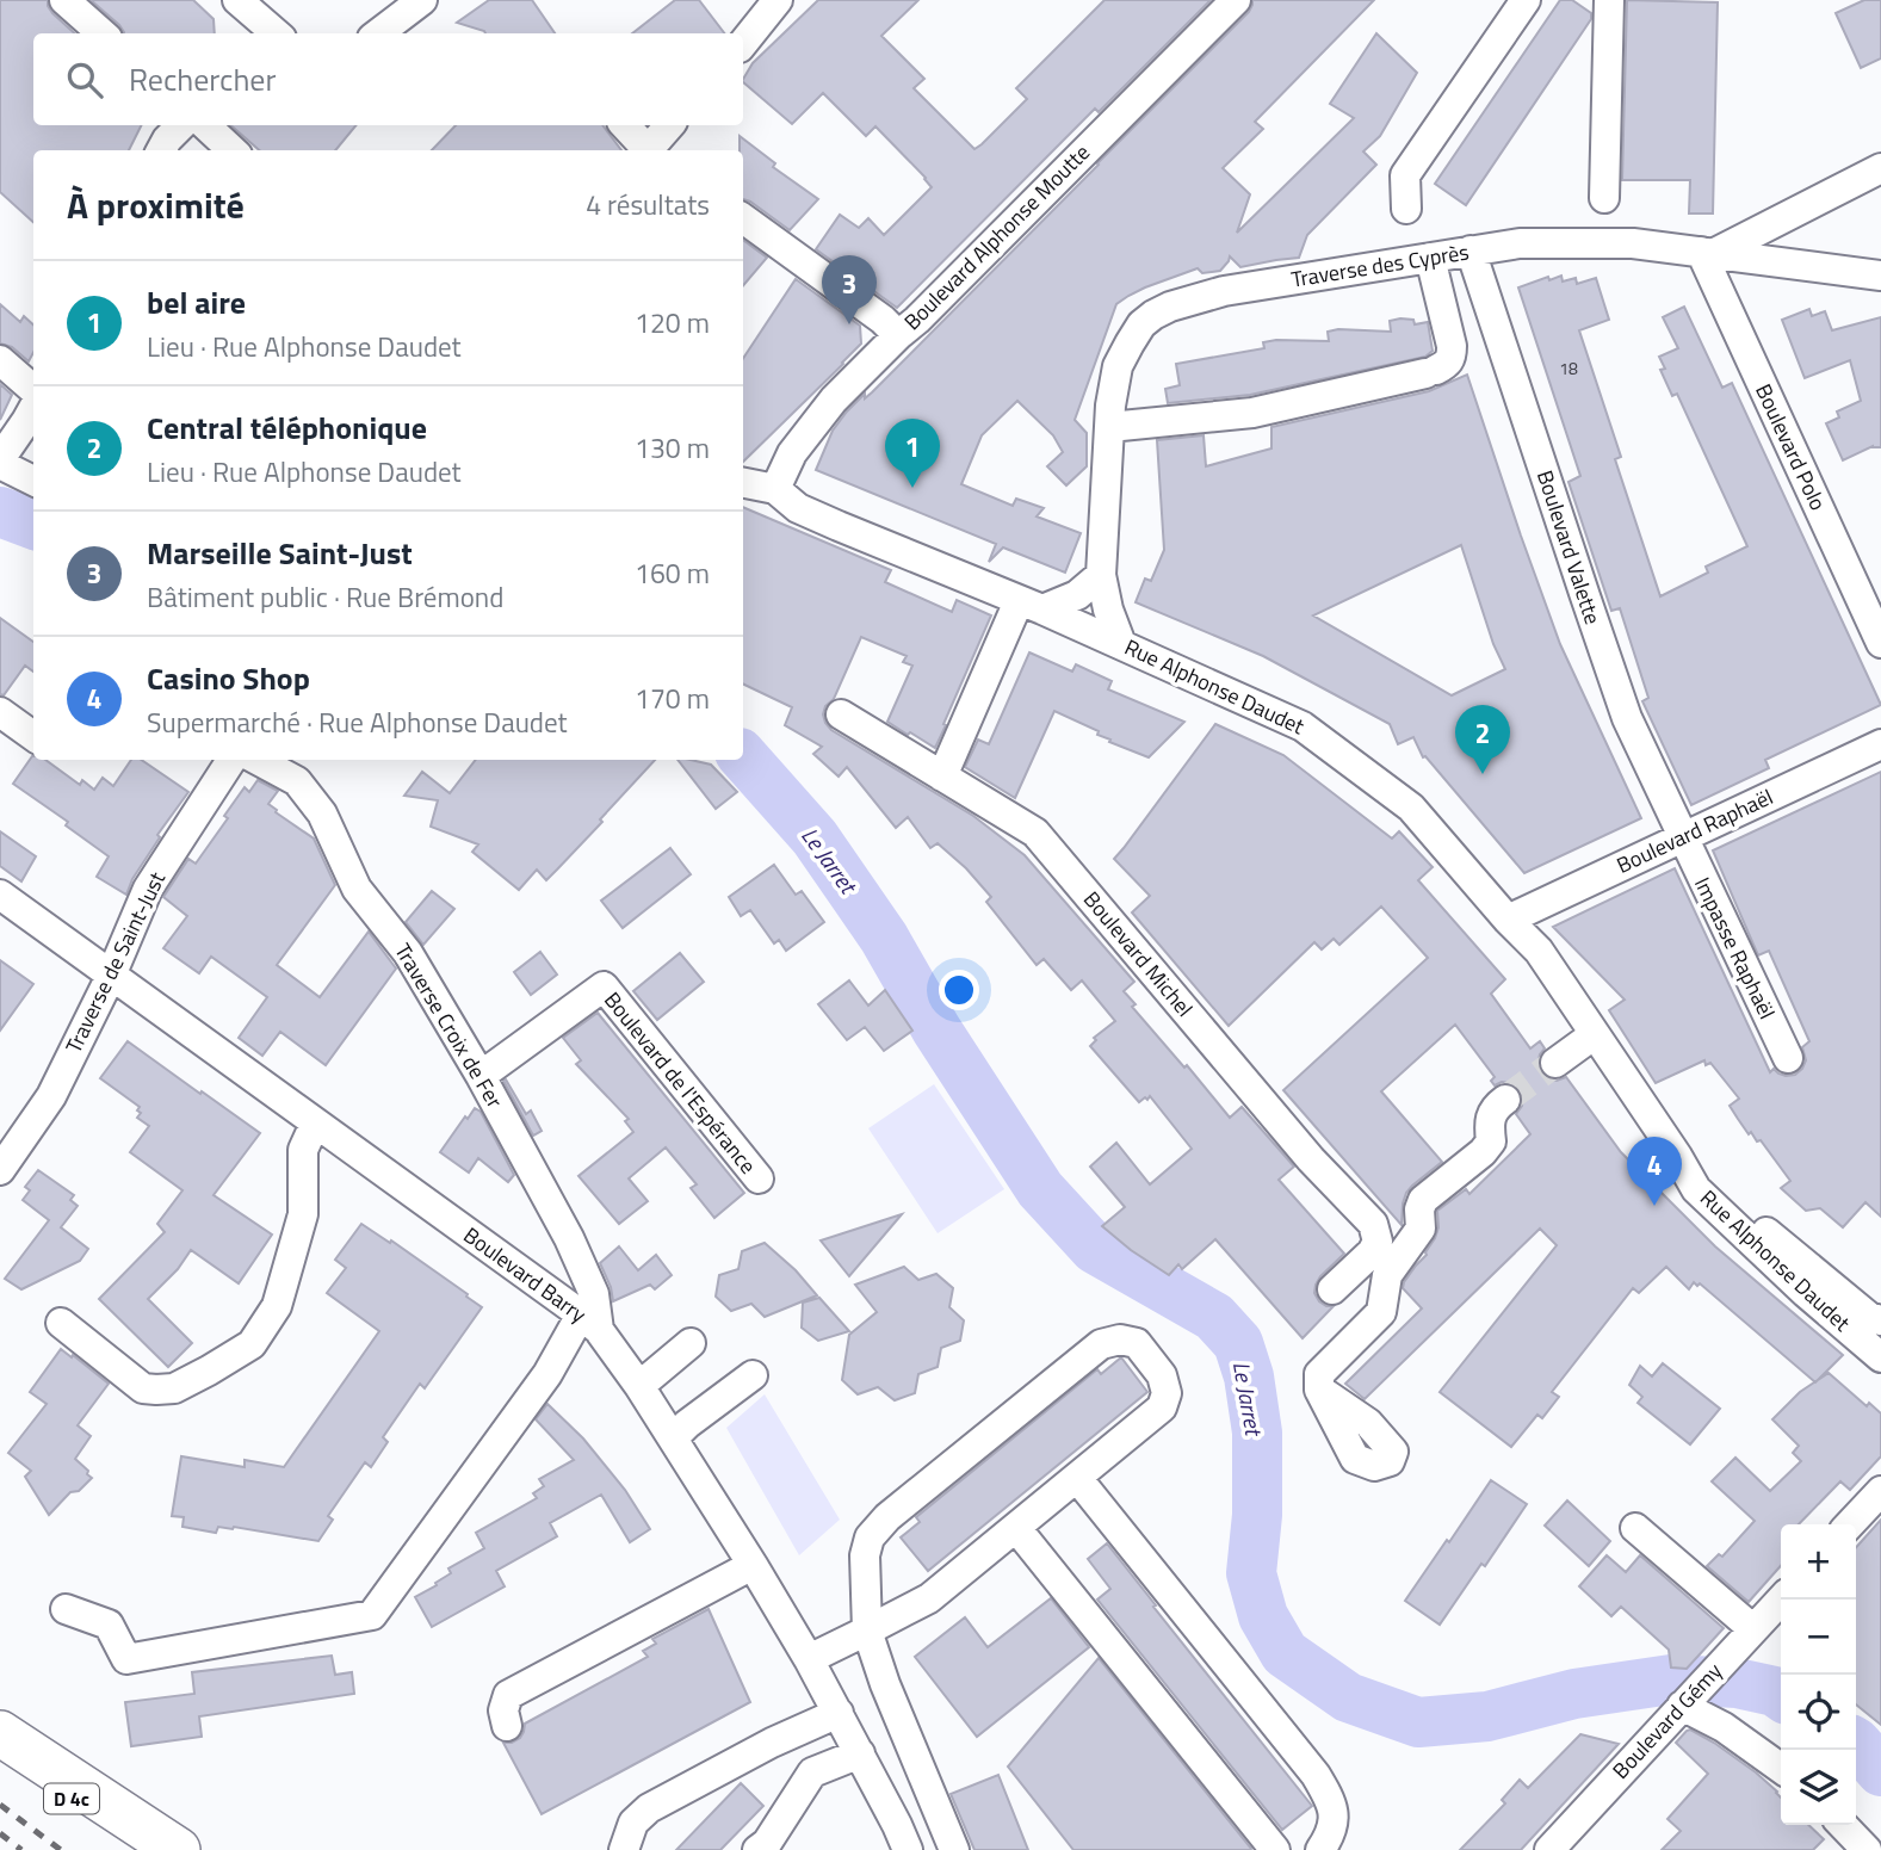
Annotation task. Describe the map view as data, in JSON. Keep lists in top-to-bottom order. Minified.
{"streets":{"highway":["D 4c"],"street":["Boulevard Alphonse Moutte","Traverse des Cyprès","Boulevard Polo","Boulevard Valette","Rue Alphonse Daudet","Boulevard Raphaël","Impasse Raphaël","Boulevard Michel","Traverse de Saint-Just","Traverse Croix de Fer","Boulevard de l'Espérance","Boulevard Barry","Boulevard Gémy"]},"crossings":[["Boulevard Alphonse Moutte","Rue Alphonse Daudet"],["Traverse des Cyprès","Boulevard Polo"],["Traverse des Cyprès","Boulevard Valette"],["Traverse des Cyprès","Rue Alphonse Daudet"],["Boulevard Valette","Boulevard Raphaël"],["Boulevard Valette","Impasse Raphaël"],["Rue Alphonse Daudet","Boulevard Raphaël"],["Boulevard Raphaël","Impasse Raphaël"],["Traverse de Saint-Just","Boulevard Barry"],["Traverse Croix de Fer","Boulevard de l'Espérance"],["Traverse Croix de Fer","Boulevard Barry"]],"water":["Le Jarret"],"house_numbers":["18"],"page":{"search":"Rechercher","heading":["À proximité","4 résultats"],"pins":["3","1","2","4"],"list":[{"mark":"1","name":"bel aire","note":"Lieu · Rue Alphonse Daudet","value":"120 m"},{"mark":"2","name":"Central téléphonique","note":"Lieu · Rue Alphonse Daudet","value":"130 m"},{"mark":"3","name":"Marseille Saint-Just","note":"Bâtiment public · Rue Brémond","value":"160 m"},{"mark":"4","name":"Casino Shop","note":"Supermarché · Rue Alphonse Daudet","value":"170 m"}],"map_buttons":["+","−"]}}
